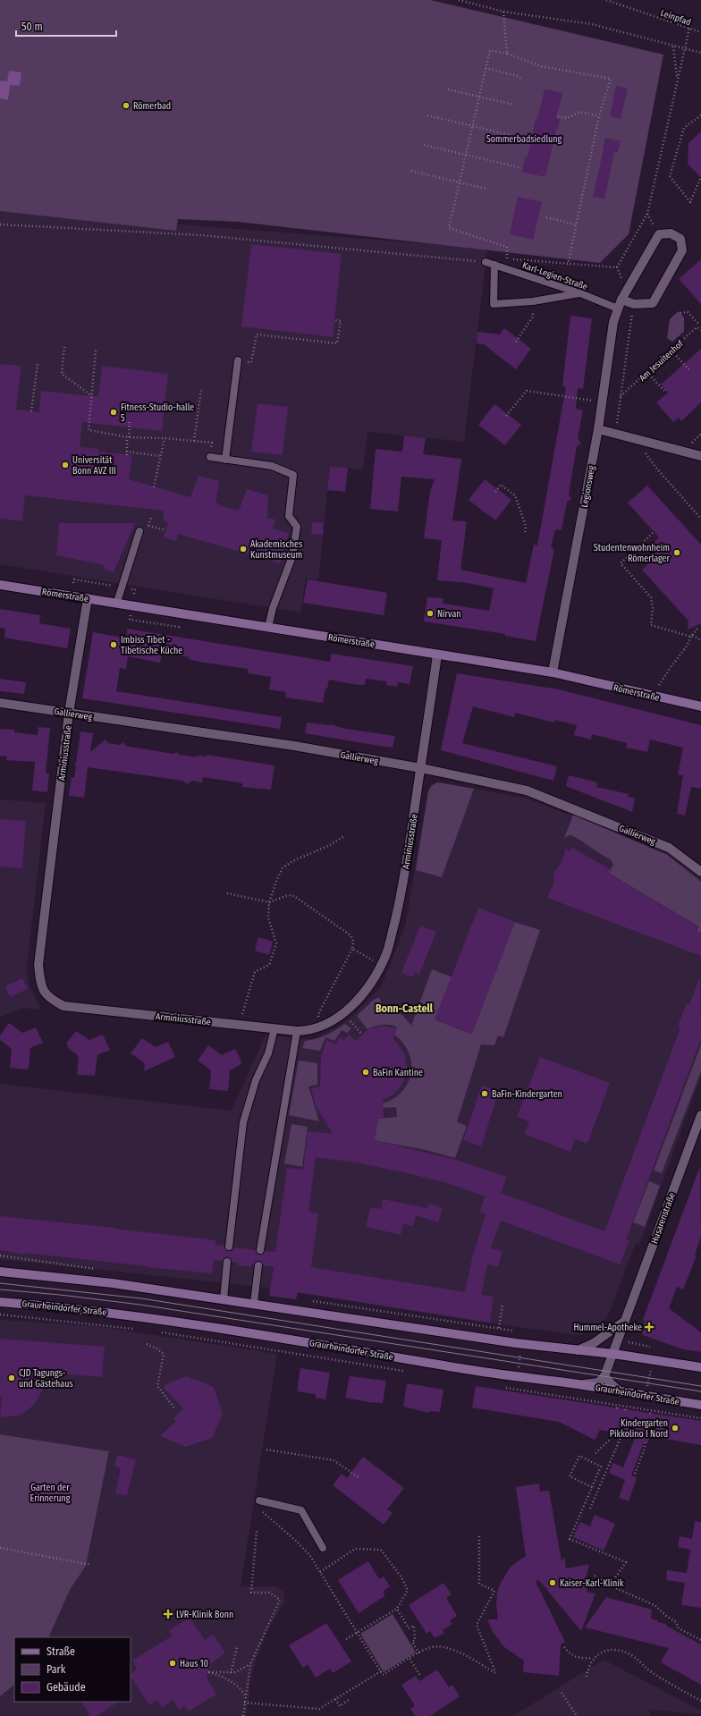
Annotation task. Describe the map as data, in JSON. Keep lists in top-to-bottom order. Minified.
{"streets":{"main road":["Römerstraße","Graurheindorfer Straße"],"street":["Legionsweg","Gallierweg","Arminiusstraße","Husarenstraße"],"lane":["Karl-Legien-Straße"],"path":["Leinpfad","Am Jesuitenhof"]},"crossings":[["Karl-Legien-Straße","Legionsweg"],["Legionsweg","Römerstraße"],["Römerstraße","Arminiusstraße"],["Gallierweg","Arminiusstraße"]],"districts":["Bonn-Castell"],"parks":["Sommerbadsiedlung","Garten der Erinnerung"],"places":{"other":["Römerbad","Fitness-Studio-halle 5","Universität Bonn AVZ III","Akademisches Kunstmuseum","Studentenwohnheim Römerlager","Nirvan","Imbiss Tibet - Tibetische Küche","BaFin Kantine","BaFin-Kindergarten","CJD Tagungs- und Gästehaus","Kindergarten Pikkolino I Nord","Kaiser-Karl-Klinik","Haus 10"],"health":["Hummel-Apotheke","LVR-Klinik Bonn"]},"legend":["Straße","Park","Gebäude"],"scale_bar":"50 m"}
